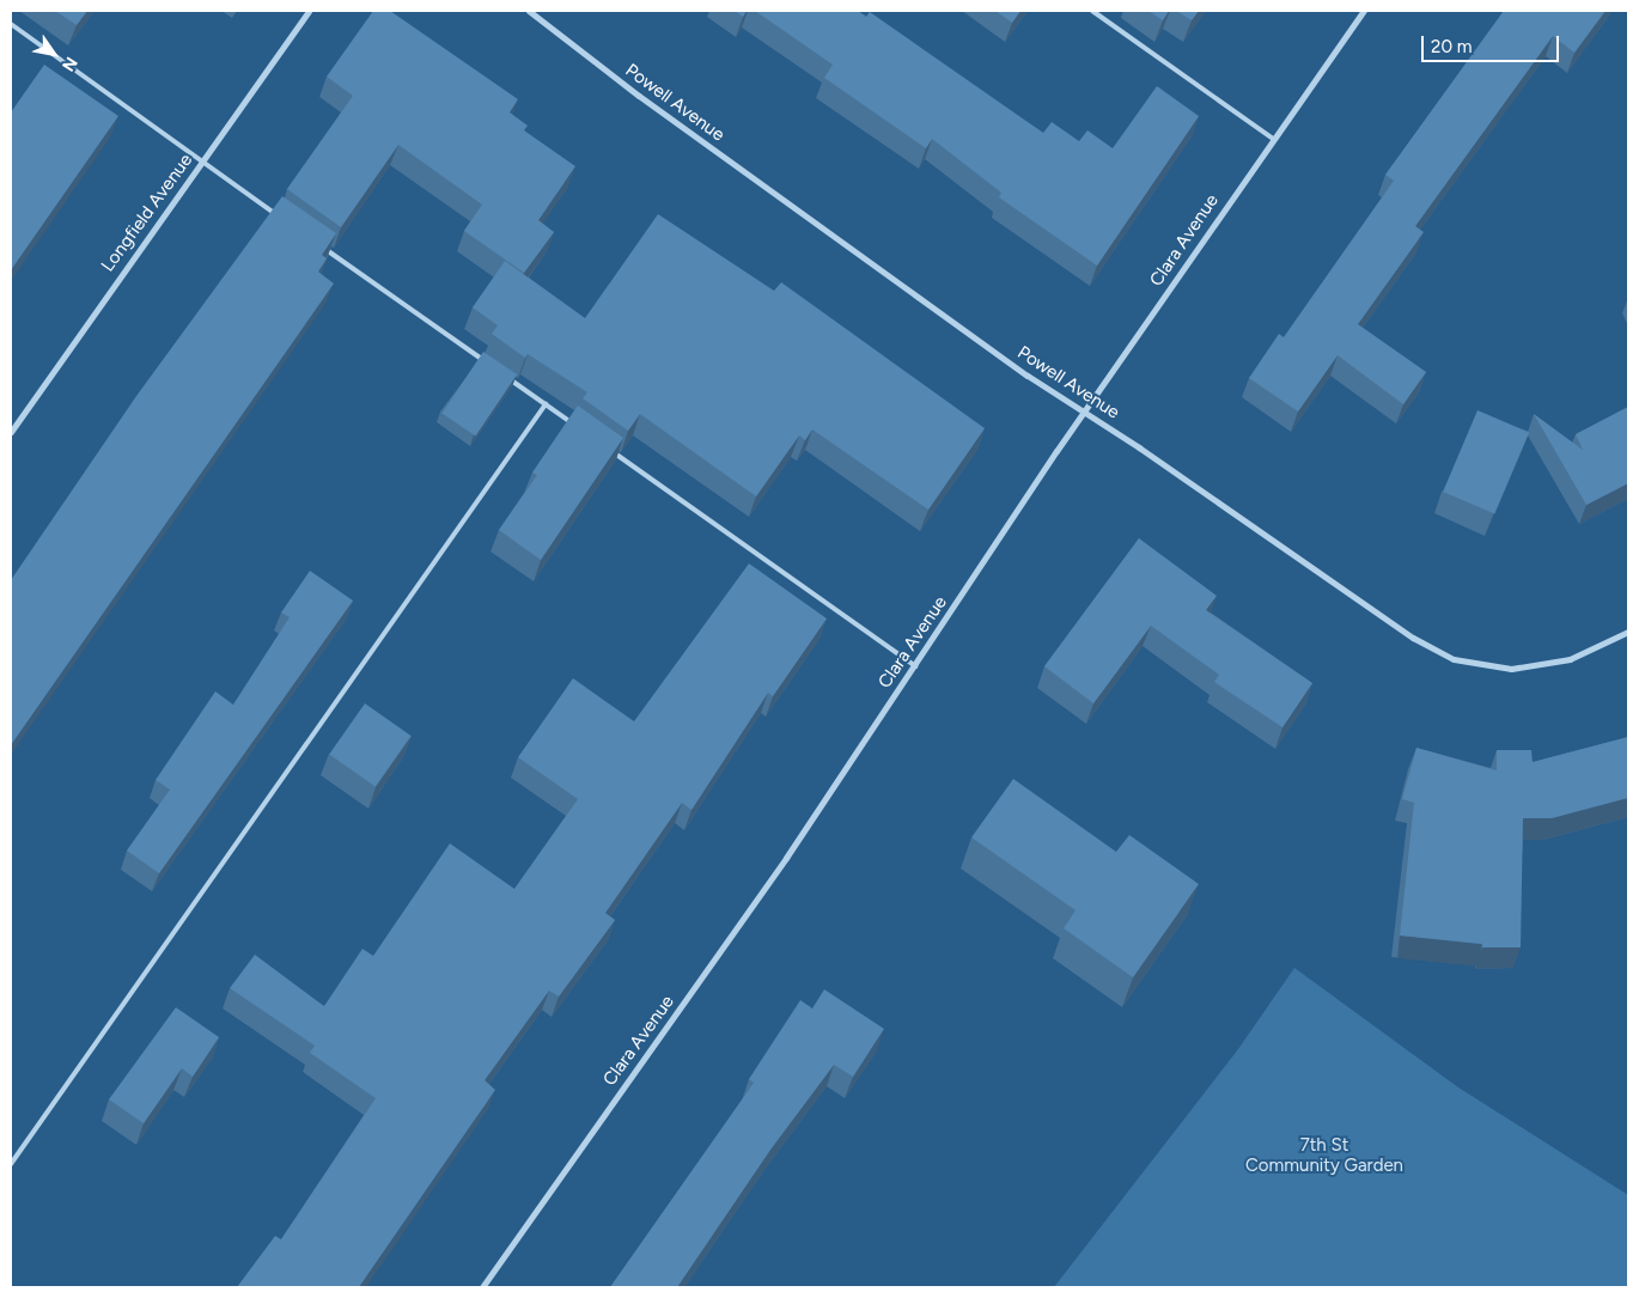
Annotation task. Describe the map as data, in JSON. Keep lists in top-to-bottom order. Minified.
{"streets":{"street":["Powell Avenue","Longfield Avenue","Clara Avenue"]},"crossings":[["Powell Avenue","Clara Avenue"]],"parks":["7th St Community Garden"],"scale_bar":"20 m","north":"bottom right"}
